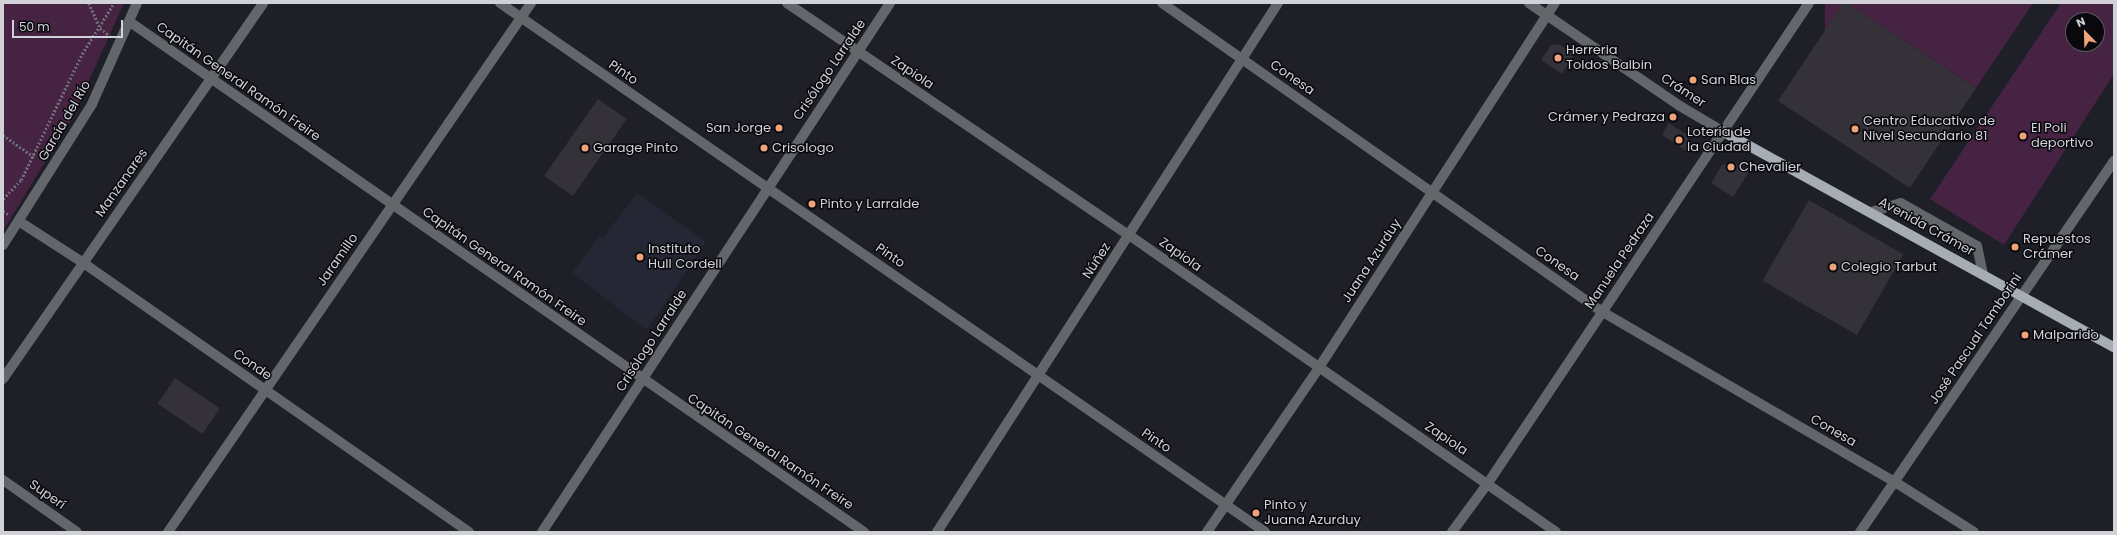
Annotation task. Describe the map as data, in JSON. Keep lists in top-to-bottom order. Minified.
{"streets":{"main road":["Avenida Crámer"],"street":["Crisólogo Larralde","Pinto","Zapiola","Conesa","Capitán General Ramón Freire","Crámer","García del Río","Manzanares","Jaramillo","Núñez","Juana Azurduy","Manuela Pedraza","José Pascual Tamborini","Conde","Superí"]},"crossings":[["Crisólogo Larralde","Pinto"],["Crisólogo Larralde","Zapiola"],["Crisólogo Larralde","Capitán General Ramón Freire"],["Pinto","Jaramillo"],["Pinto","Núñez"],["Pinto","Juana Azurduy"],["Zapiola","Núñez"],["Zapiola","Juana Azurduy"],["Zapiola","Manuela Pedraza"],["Conesa","Núñez"],["Conesa","Juana Azurduy"],["Conesa","Manuela Pedraza"],["Conesa","José Pascual Tamborini"],["Capitán General Ramón Freire","García del Río"],["Capitán General Ramón Freire","Manzanares"],["Capitán General Ramón Freire","Jaramillo"],["Crámer","Avenida Crámer"],["Crámer","Juana Azurduy"],["Crámer","Manuela Pedraza"],["García del Río","Conde"],["Manzanares","Conde"],["Avenida Crámer","Manuela Pedraza"],["Avenida Crámer","José Pascual Tamborini"],["Jaramillo","Conde"]],"places":["Herreria Toldos Balbin","San Blas","Crámer y Pedraza","San Jorge","Centro Educativo de Nivel Secundario 81","El Poli deportivo","Lotería de la Ciudad","Garage Pinto","Crisologo","Chevalier","Pinto y Larralde","Repuestos Crámer","Instituto Hull Cordell","Colegio Tarbut","Malparido","Pinto y Juana Azurduy"],"scale_bar":"50 m","north":"top left"}
